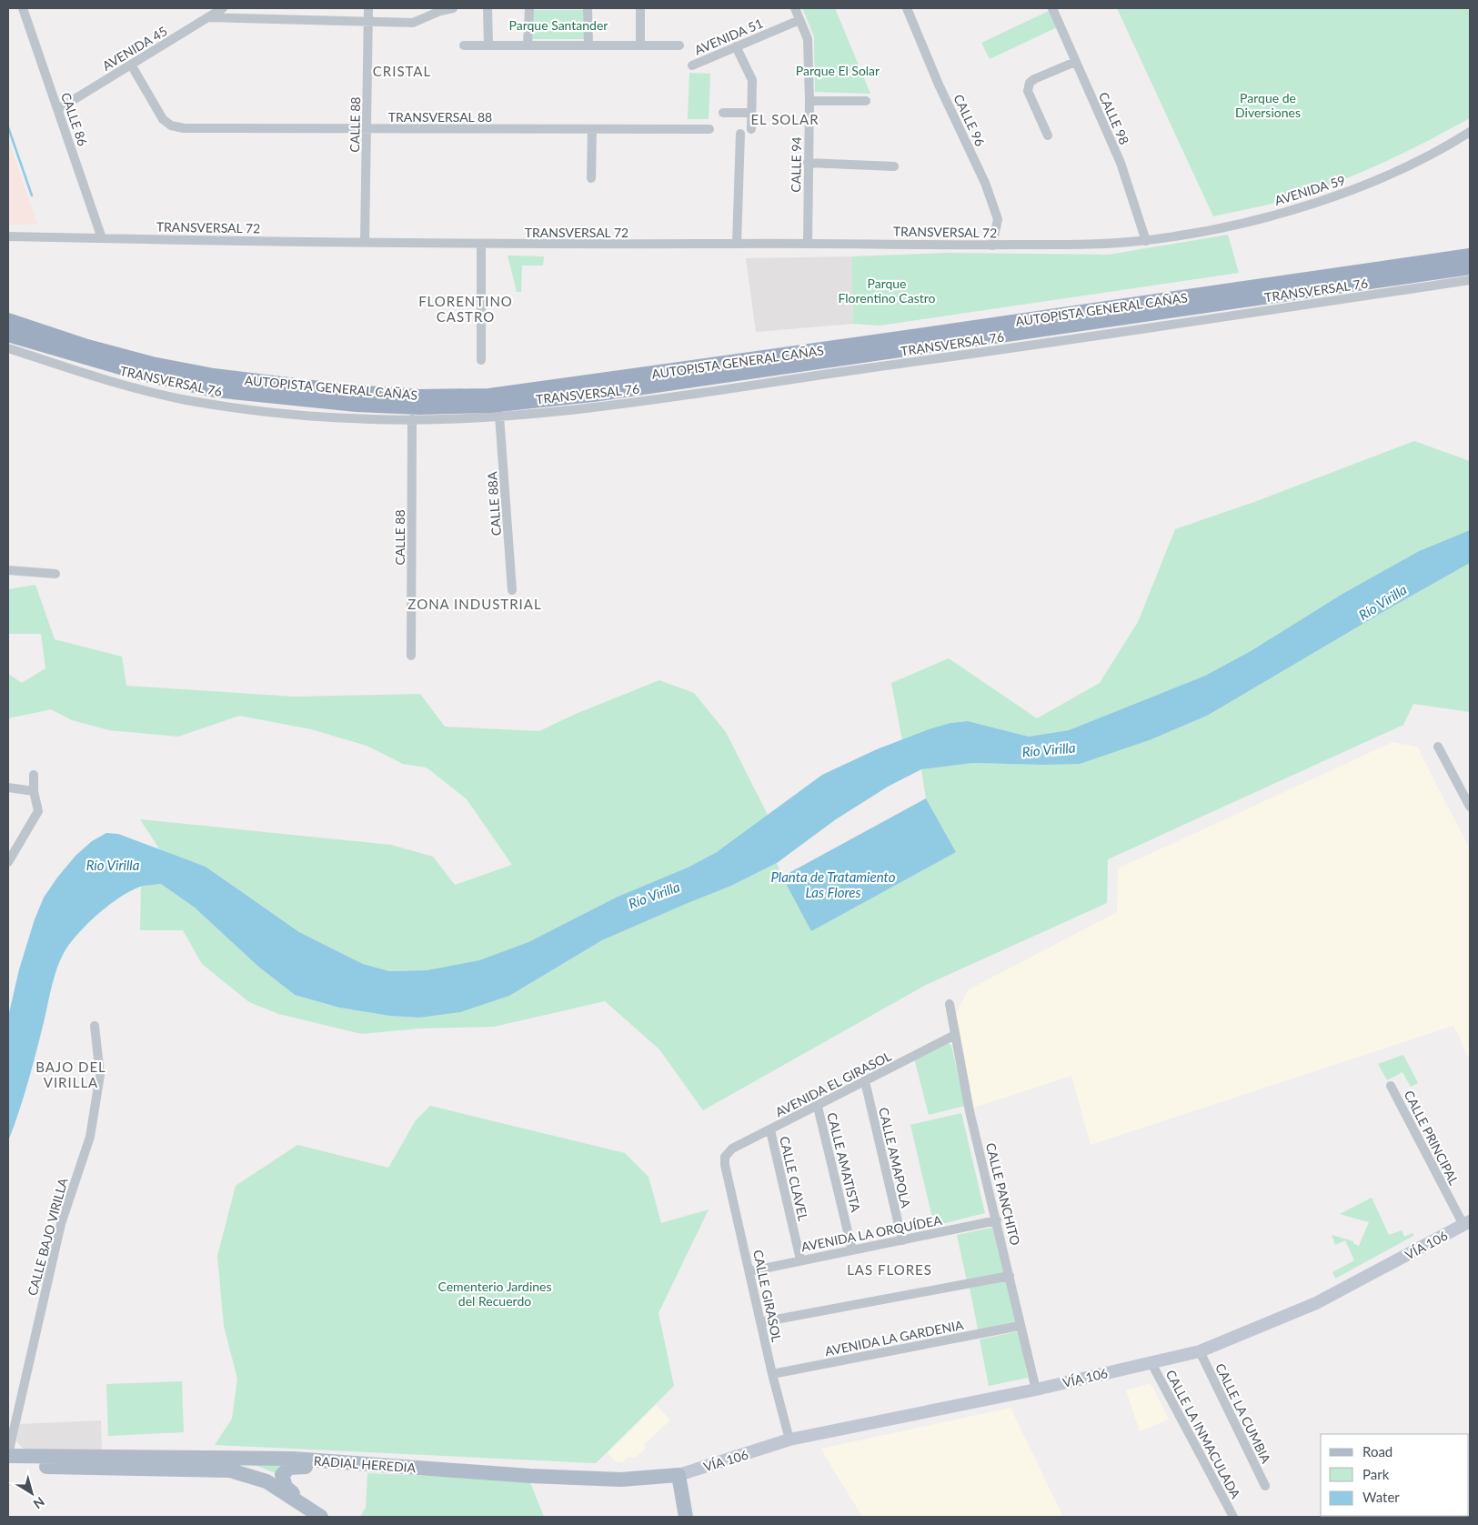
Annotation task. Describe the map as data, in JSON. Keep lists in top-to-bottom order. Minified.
{"streets":{"highway":["AUTOPISTA GENERAL CAÑAS"],"main road":["VÍA 106","RADIAL HEREDIA"],"street":["AVENIDA 51","AVENIDA 45","TRANSVERSAL 88","CALLE 98","CALLE 86","CALLE 96","CALLE 88","CALLE 94","AVENIDA 59","TRANSVERSAL 72","TRANSVERSAL 76","CALLE 88A","AVENIDA EL GIRASOL","CALLE PRINCIPAL","CALLE AMAPOLA","CALLE AMATISTA","CALLE CLAVEL","CALLE PANCHITO","AVENIDA LA ORQUÍDEA","CALLE BAJO VIRILLA","CALLE GIRASOL","AVENIDA LA GARDENIA","CALLE LA CUMBIA","CALLE LA INMACULADA"]},"crossings":[["AVENIDA 51","CALLE 94"],["AVENIDA 45","TRANSVERSAL 88"],["AVENIDA 45","CALLE 86"],["TRANSVERSAL 88","CALLE 88"],["CALLE 98","AVENIDA 59"],["CALLE 98","TRANSVERSAL 72"],["CALLE 86","TRANSVERSAL 72"],["CALLE 96","TRANSVERSAL 72"],["CALLE 88","TRANSVERSAL 72"],["CALLE 88","TRANSVERSAL 76"],["CALLE 94","TRANSVERSAL 72"],["AVENIDA 59","TRANSVERSAL 72"],["TRANSVERSAL 76","CALLE 88A"],["AVENIDA EL GIRASOL","CALLE AMAPOLA"],["AVENIDA EL GIRASOL","CALLE AMATISTA"],["AVENIDA EL GIRASOL","CALLE CLAVEL"],["AVENIDA EL GIRASOL","CALLE PANCHITO"],["AVENIDA EL GIRASOL","CALLE GIRASOL"],["CALLE PRINCIPAL","VÍA 106"],["CALLE AMAPOLA","AVENIDA LA ORQUÍDEA"],["CALLE AMATISTA","AVENIDA LA ORQUÍDEA"],["CALLE CLAVEL","AVENIDA LA ORQUÍDEA"],["CALLE PANCHITO","AVENIDA LA ORQUÍDEA"],["CALLE PANCHITO","VÍA 106"],["CALLE PANCHITO","AVENIDA LA GARDENIA"],["AVENIDA LA ORQUÍDEA","CALLE GIRASOL"],["CALLE BAJO VIRILLA","RADIAL HEREDIA"],["VÍA 106","CALLE GIRASOL"],["VÍA 106","CALLE LA CUMBIA"],["VÍA 106","CALLE LA INMACULADA"],["VÍA 106","RADIAL HEREDIA"],["CALLE GIRASOL","AVENIDA LA GARDENIA"]],"districts":["CRISTAL","EL SOLAR","FLORENTINO CASTRO","ZONA INDUSTRIAL","BAJO DEL VIRILLA","LAS FLORES"],"water":["Río Virilla","Planta de Tratamiento Las Flores"],"parks":["Parque Santander","Parque El Solar","Parque de Diversiones","Parque Florentino Castro","Cementerio Jardines del Recuerdo"],"legend":["Road","Park","Water"],"north":"bottom right"}
